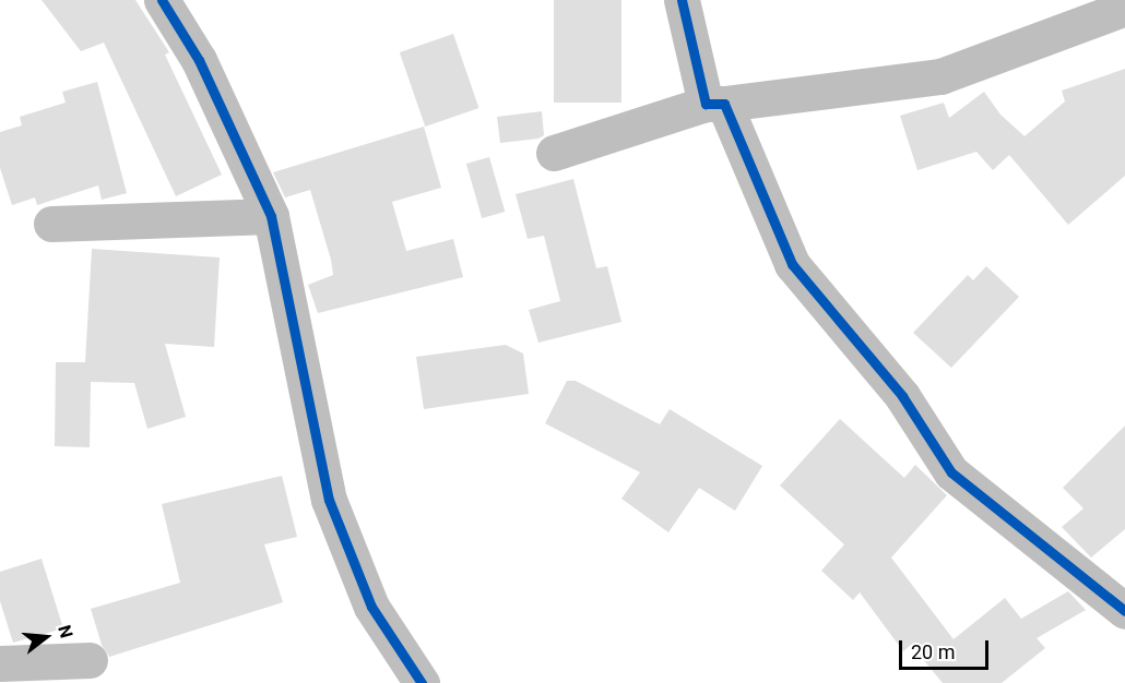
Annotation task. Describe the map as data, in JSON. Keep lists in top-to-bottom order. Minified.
{"scale_bar":"20 m","north":"right"}
